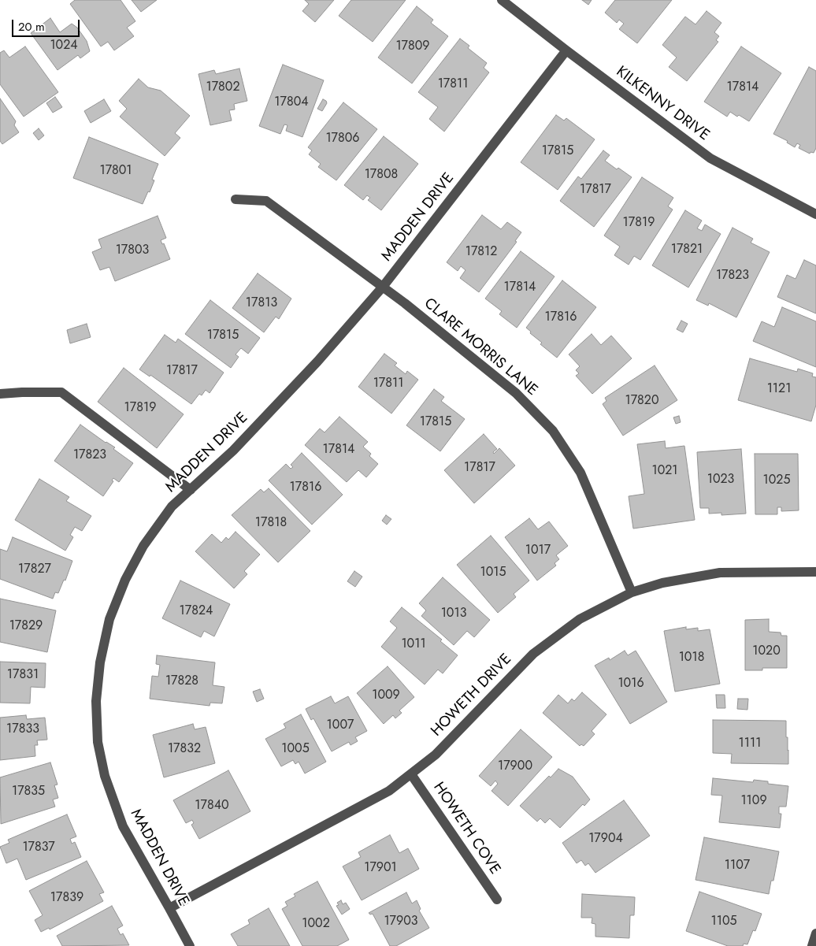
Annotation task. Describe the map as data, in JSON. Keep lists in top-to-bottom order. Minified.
{"streets":{"street":["KILKENNY DRIVE","MADDEN DRIVE","CLARE MORRIS LANE","HOWETH DRIVE","HOWETH COVE"]},"crossings":[["KILKENNY DRIVE","MADDEN DRIVE"],["MADDEN DRIVE","CLARE MORRIS LANE"],["MADDEN DRIVE","HOWETH DRIVE"],["CLARE MORRIS LANE","HOWETH DRIVE"],["HOWETH DRIVE","HOWETH COVE"]],"house_numbers":["1024","17809","17811","17802","17814","17804","17806","17815","17801","17808","17817","17819","17821","17803","17812","17823","17814","17813","17816","17815","17817","17811","1121","17820","17819","17815","17814","17823","17817","1021","1023","1025","17816","17818","1017","17827","1015","17824","1013","17829","1011","1020","1018","17831","17828","1016","1009","1007","17833","1111","17832","1005","17900","17835","1109","17840","17904","17837","1107","17901","17839","17903","1105","1002"],"scale_bar":"20 m"}
